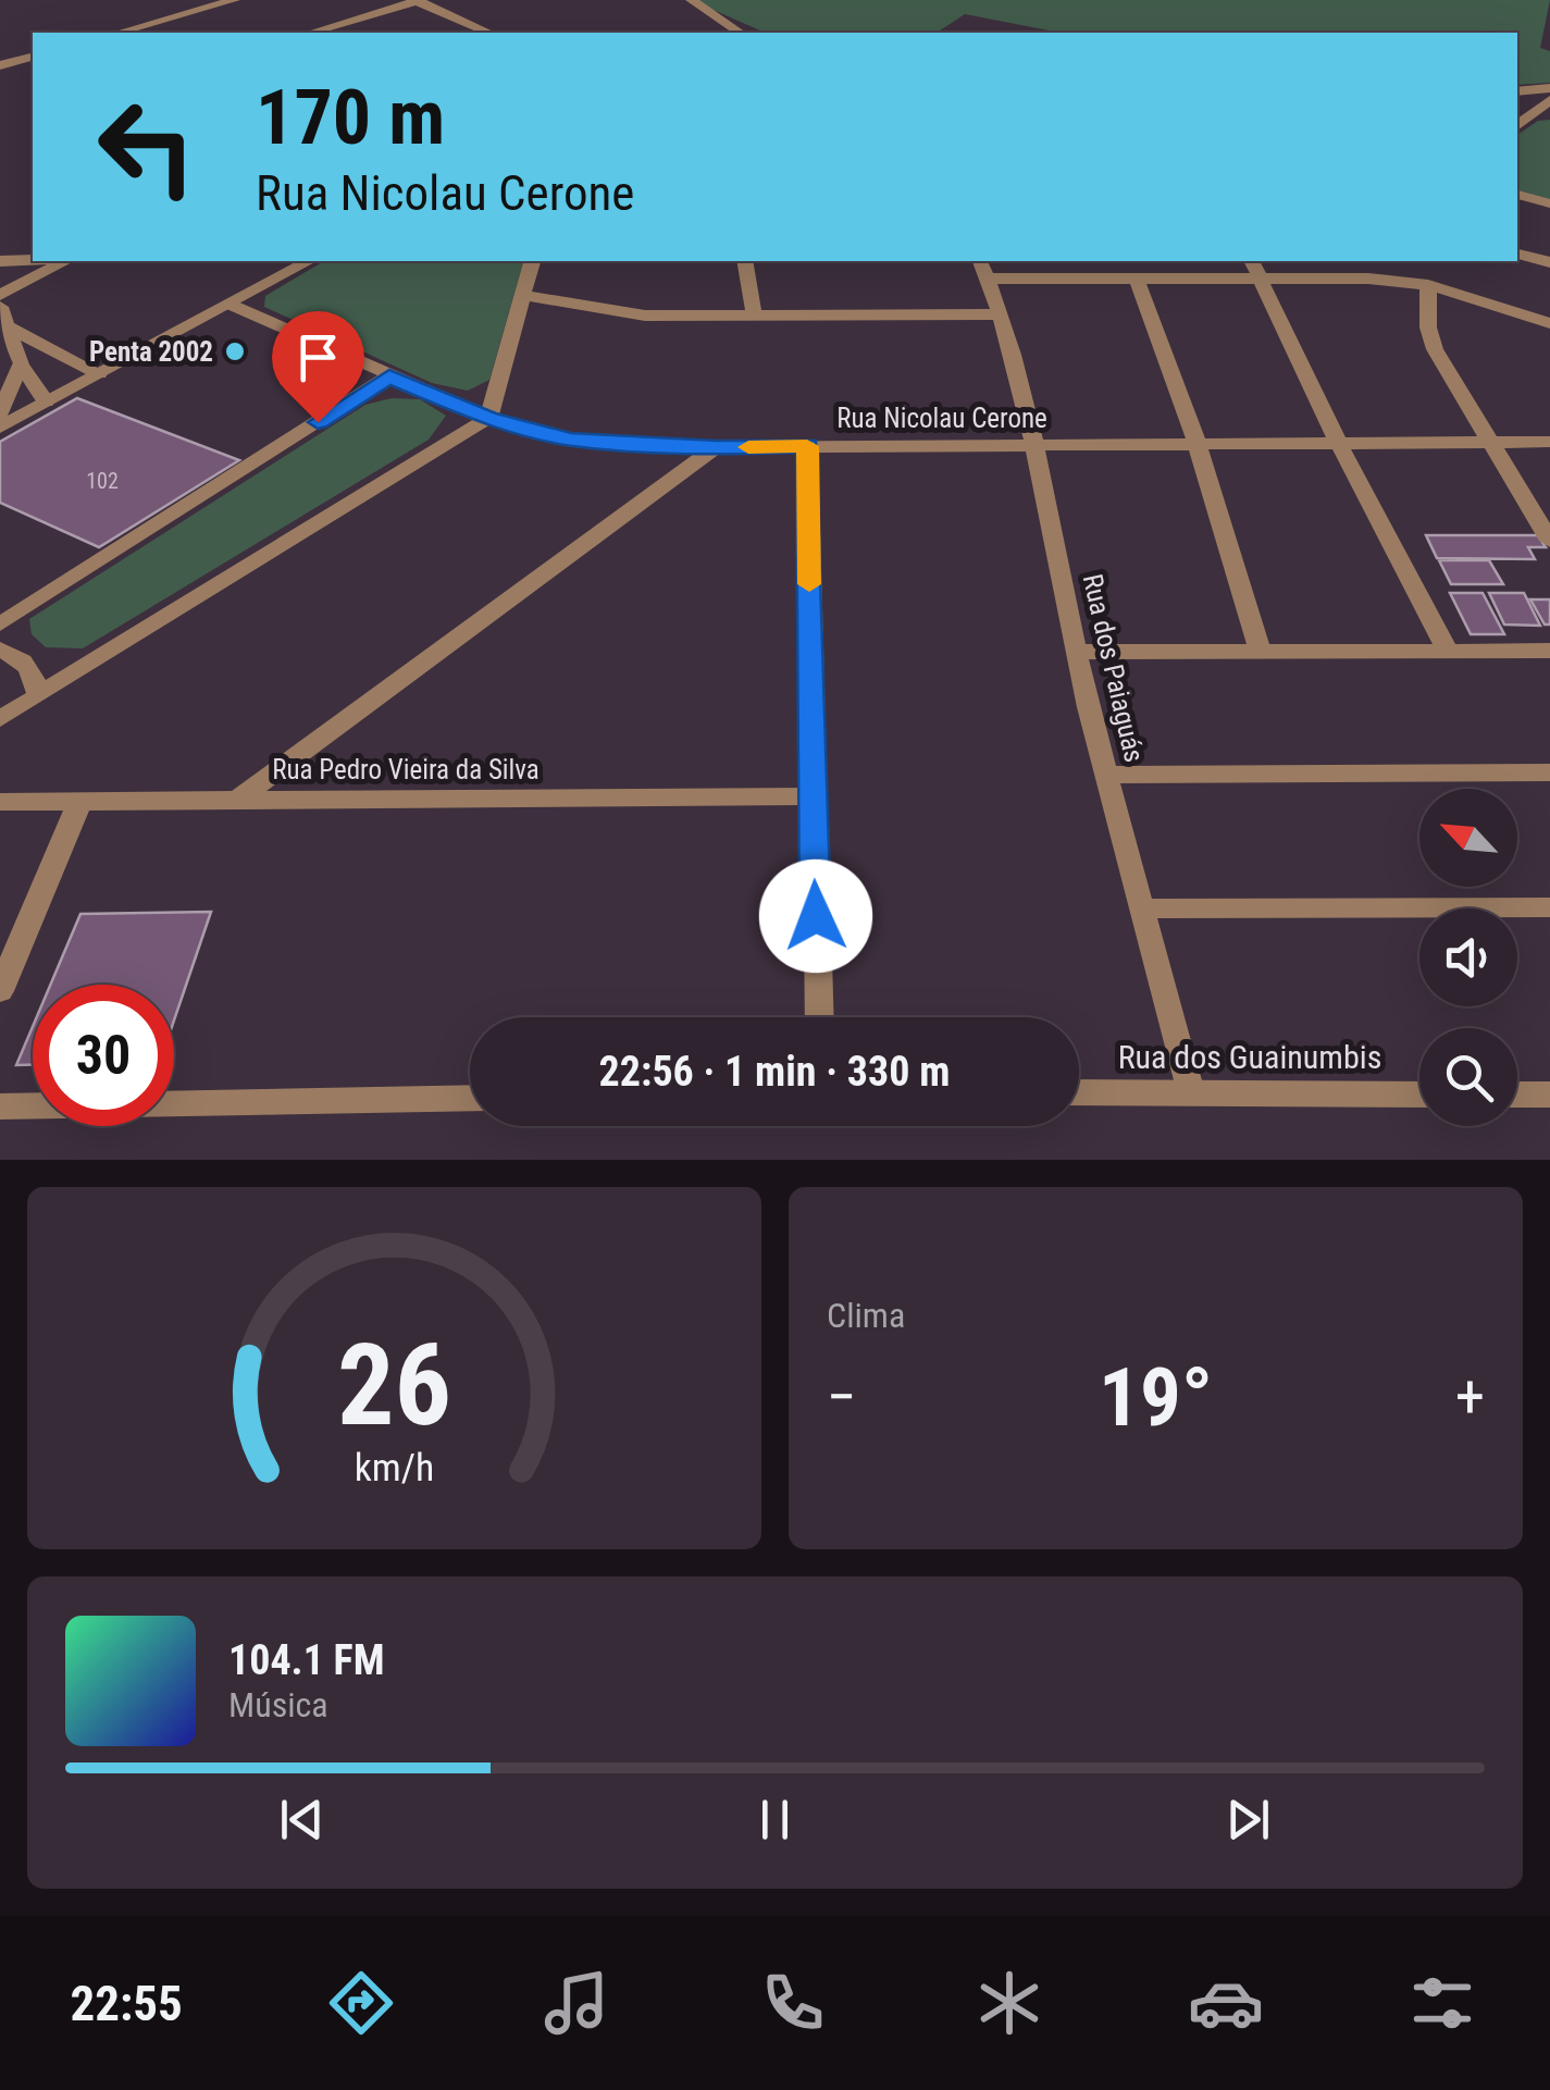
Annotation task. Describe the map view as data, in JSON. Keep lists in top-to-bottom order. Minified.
{"streets":{"street":["Rua Nicolau Cerone","Rua dos Paiaguás","Rua Pedro Vieira da Silva","Rua dos Guainumbis"]},"crossings":[["Rua Nicolau Cerone","Rua dos Paiaguás"],["Rua dos Paiaguás","Rua dos Guainumbis"]],"places":["Penta 2002"],"house_numbers":["102"],"north":"top left","page":{"turn":["170 m","Rua Nicolau Cerone"],"limit":"30","trip":"22:56 · 1 min · 330 m","tile":"Clima","heat":["−","19°","+"],"song":["104.1 FM","Música"],"tabs":"22:55","gauge":["26","km/h"]}}
